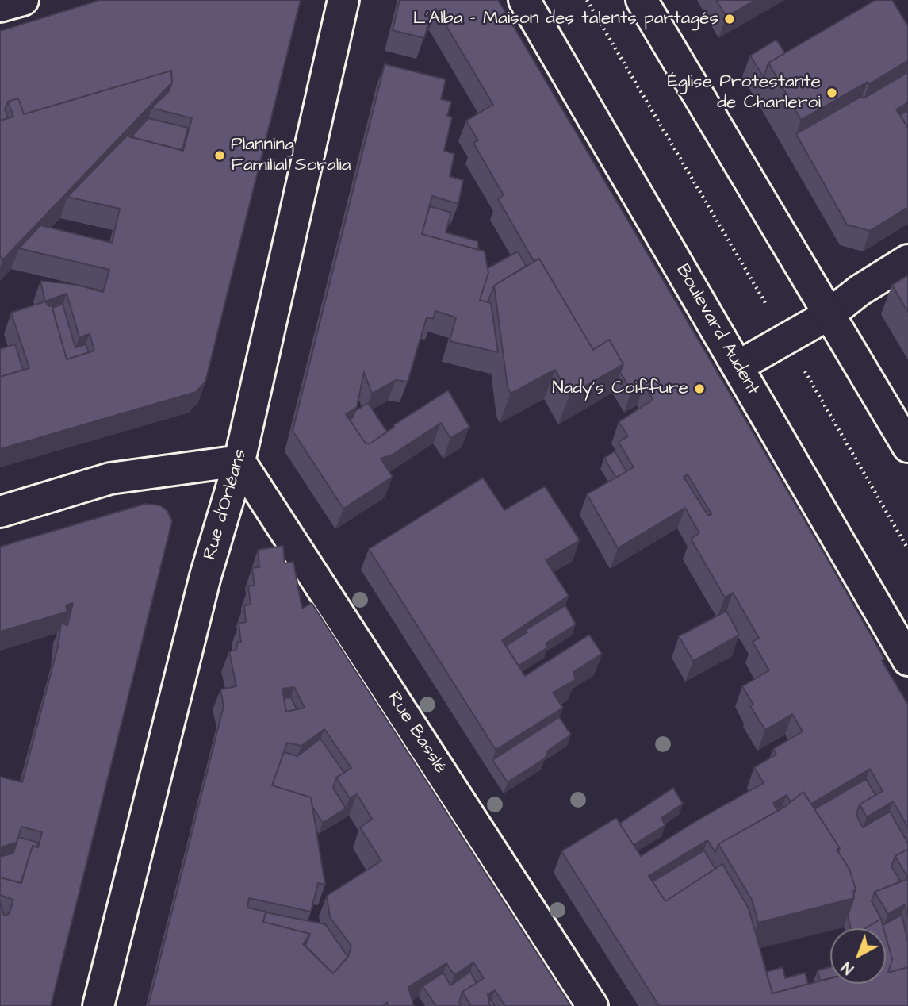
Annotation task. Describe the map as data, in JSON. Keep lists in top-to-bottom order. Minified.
{"streets":{"street":["Boulevard Audent","Rue d'Orléans","Rue Basslé"]},"crossings":[["Rue d'Orléans","Rue Basslé"]],"places":["L'Alba - Maison des talents partagés","Église Protestante de Charleroi","Planning Familial Soralia","Nady's Coiffure"],"north":"bottom left"}
